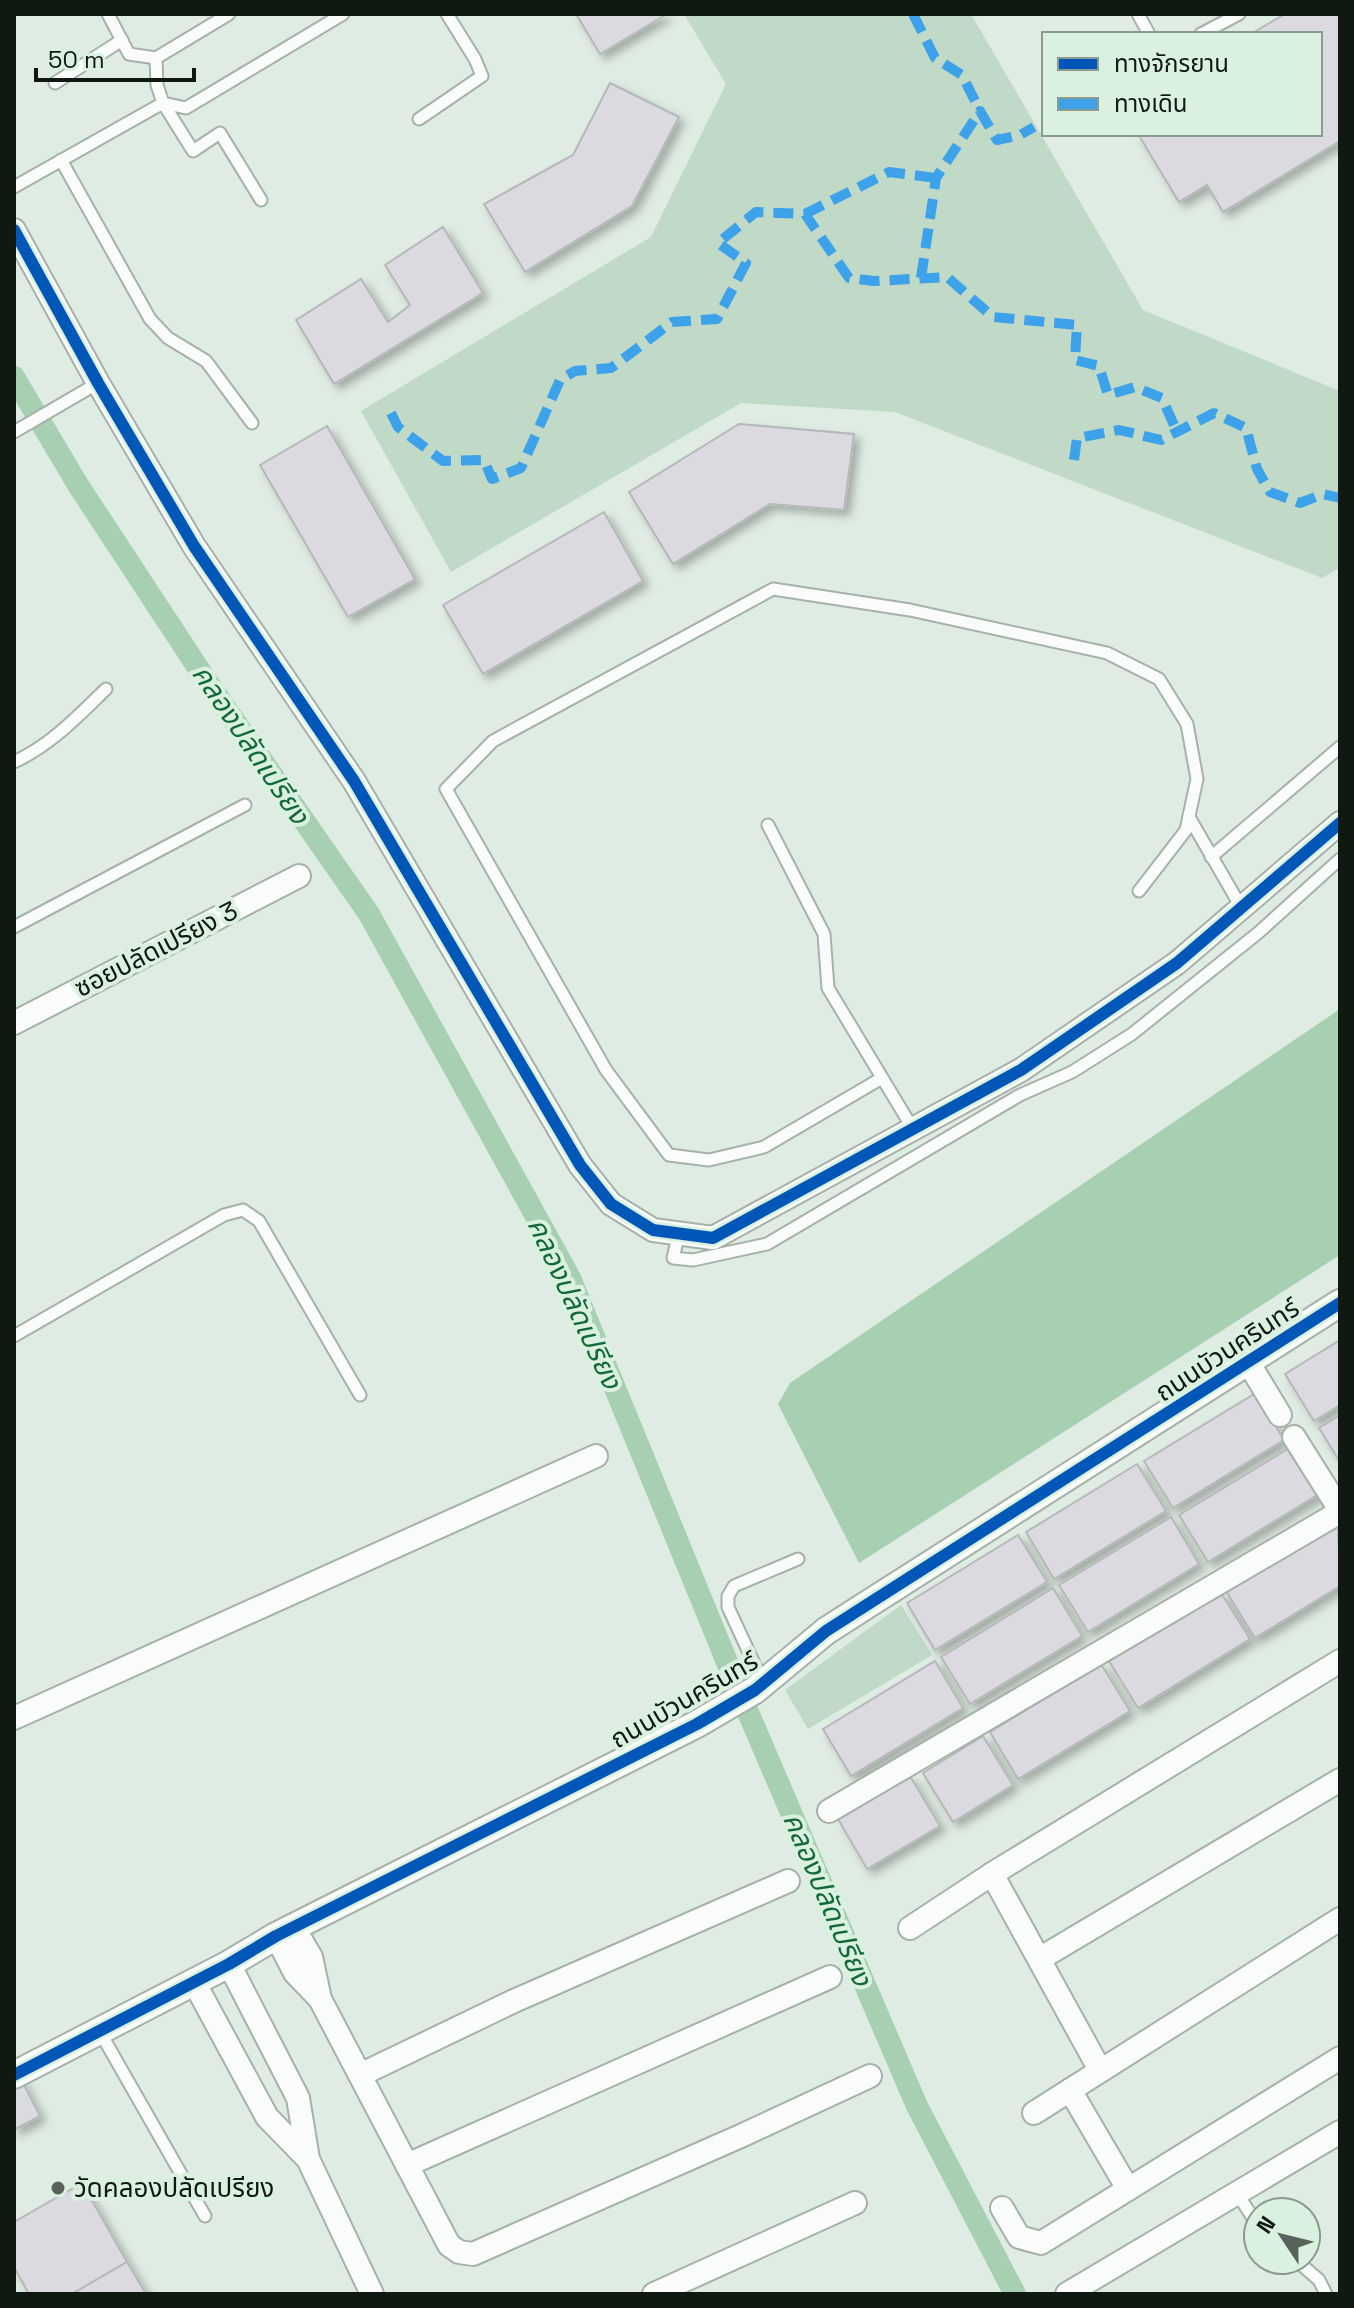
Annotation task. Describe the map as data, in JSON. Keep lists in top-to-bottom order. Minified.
{"streets":{"street":["ซอยปลัดเปรียง 3","ถนนบัวนครินทร์"]},"water":["คลองปลัดเปรียง"],"places":["วัดคลองปลัดเปรียง"],"legend":["ทางจักรยาน","ทางเดิน"],"scale_bar":"50 m","north":"top left"}
